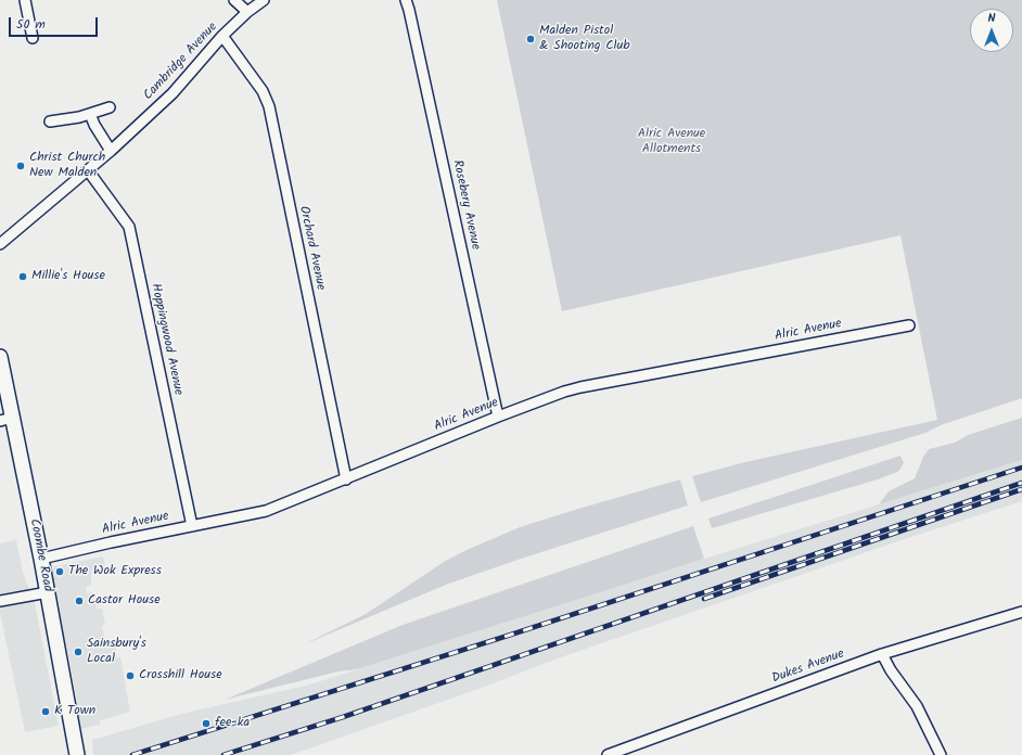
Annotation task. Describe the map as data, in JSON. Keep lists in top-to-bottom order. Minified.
{"streets":{"main road":["Coombe Road"],"street":["Cambridge Avenue","Rosebery Avenue","Orchard Avenue","Alric Avenue","Hoppingwood Avenue","Dukes Avenue"]},"crossings":[["Cambridge Avenue","Orchard Avenue"],["Cambridge Avenue","Hoppingwood Avenue"],["Rosebery Avenue","Alric Avenue"],["Orchard Avenue","Alric Avenue"],["Alric Avenue","Hoppingwood Avenue"],["Alric Avenue","Coombe Road"]],"parks":["Alric Avenue Allotments"],"places":["Malden Pistol & Shooting Club","Christ Church New Malden","Millie's House","The Wok Express","Castor House","Sainsbury's Local","Crosshill House","K Town","fee-ka"],"scale_bar":"50 m","north":"top"}
